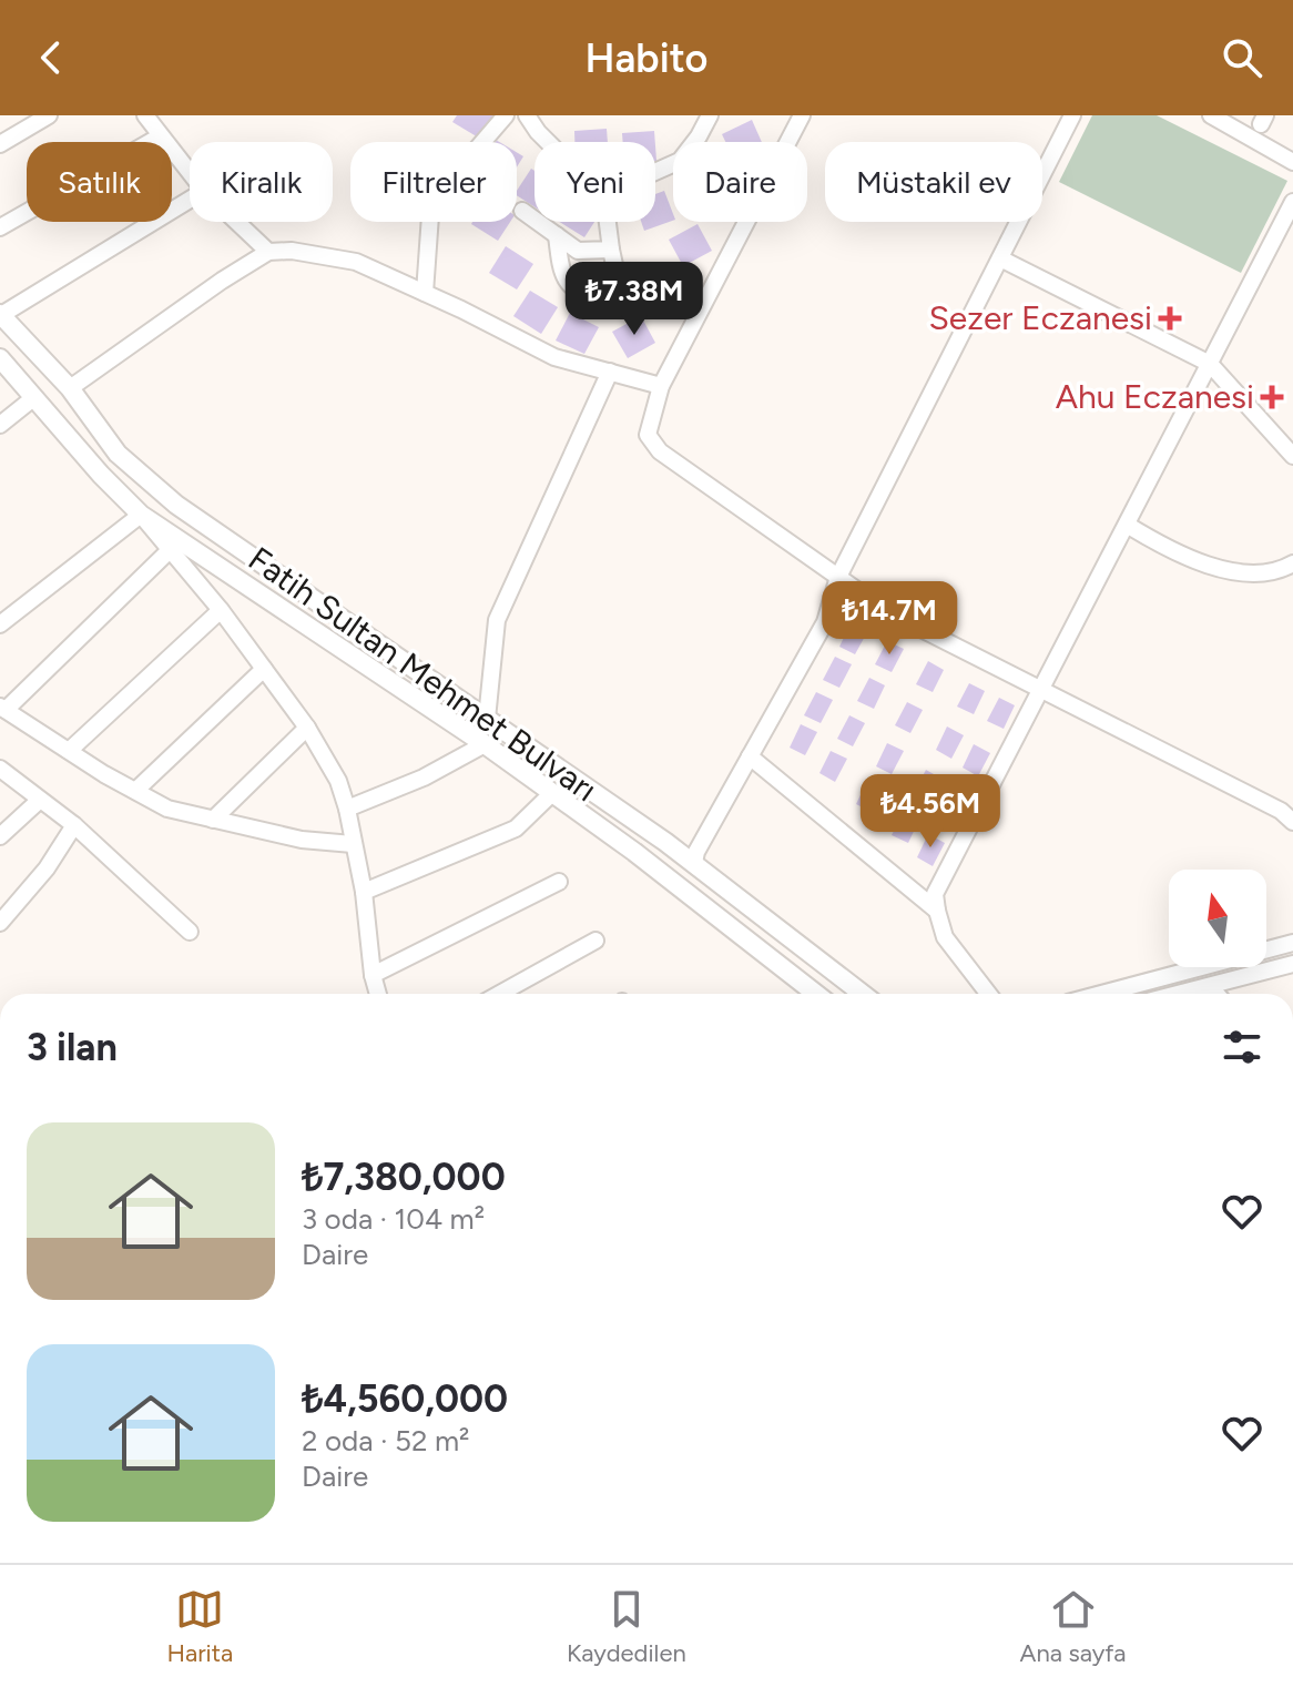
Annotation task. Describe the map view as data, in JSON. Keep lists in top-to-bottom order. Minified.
{"streets":{"main road":["Fatih Sultan Mehmet Bulvarı"]},"places":{"health":["Sezer Eczanesi","Ahu Eczanesi"]},"north":"top","page":{"header":"Habito","chip":["Satılık","Kiralık","Filtreler","Yeni","Daire","Müstakil ev"],"price":["₺7.38M","₺14.7M","₺4.56M"],"heading":"3 ilan","list":[{"name":"₺7,380,000","note":"3 oda · 104 m² · Daire"},{"name":"₺4,560,000","note":"2 oda · 52 m² · Daire"}],"tabs":["Harita","Kaydedilen","Ana sayfa"]}}
